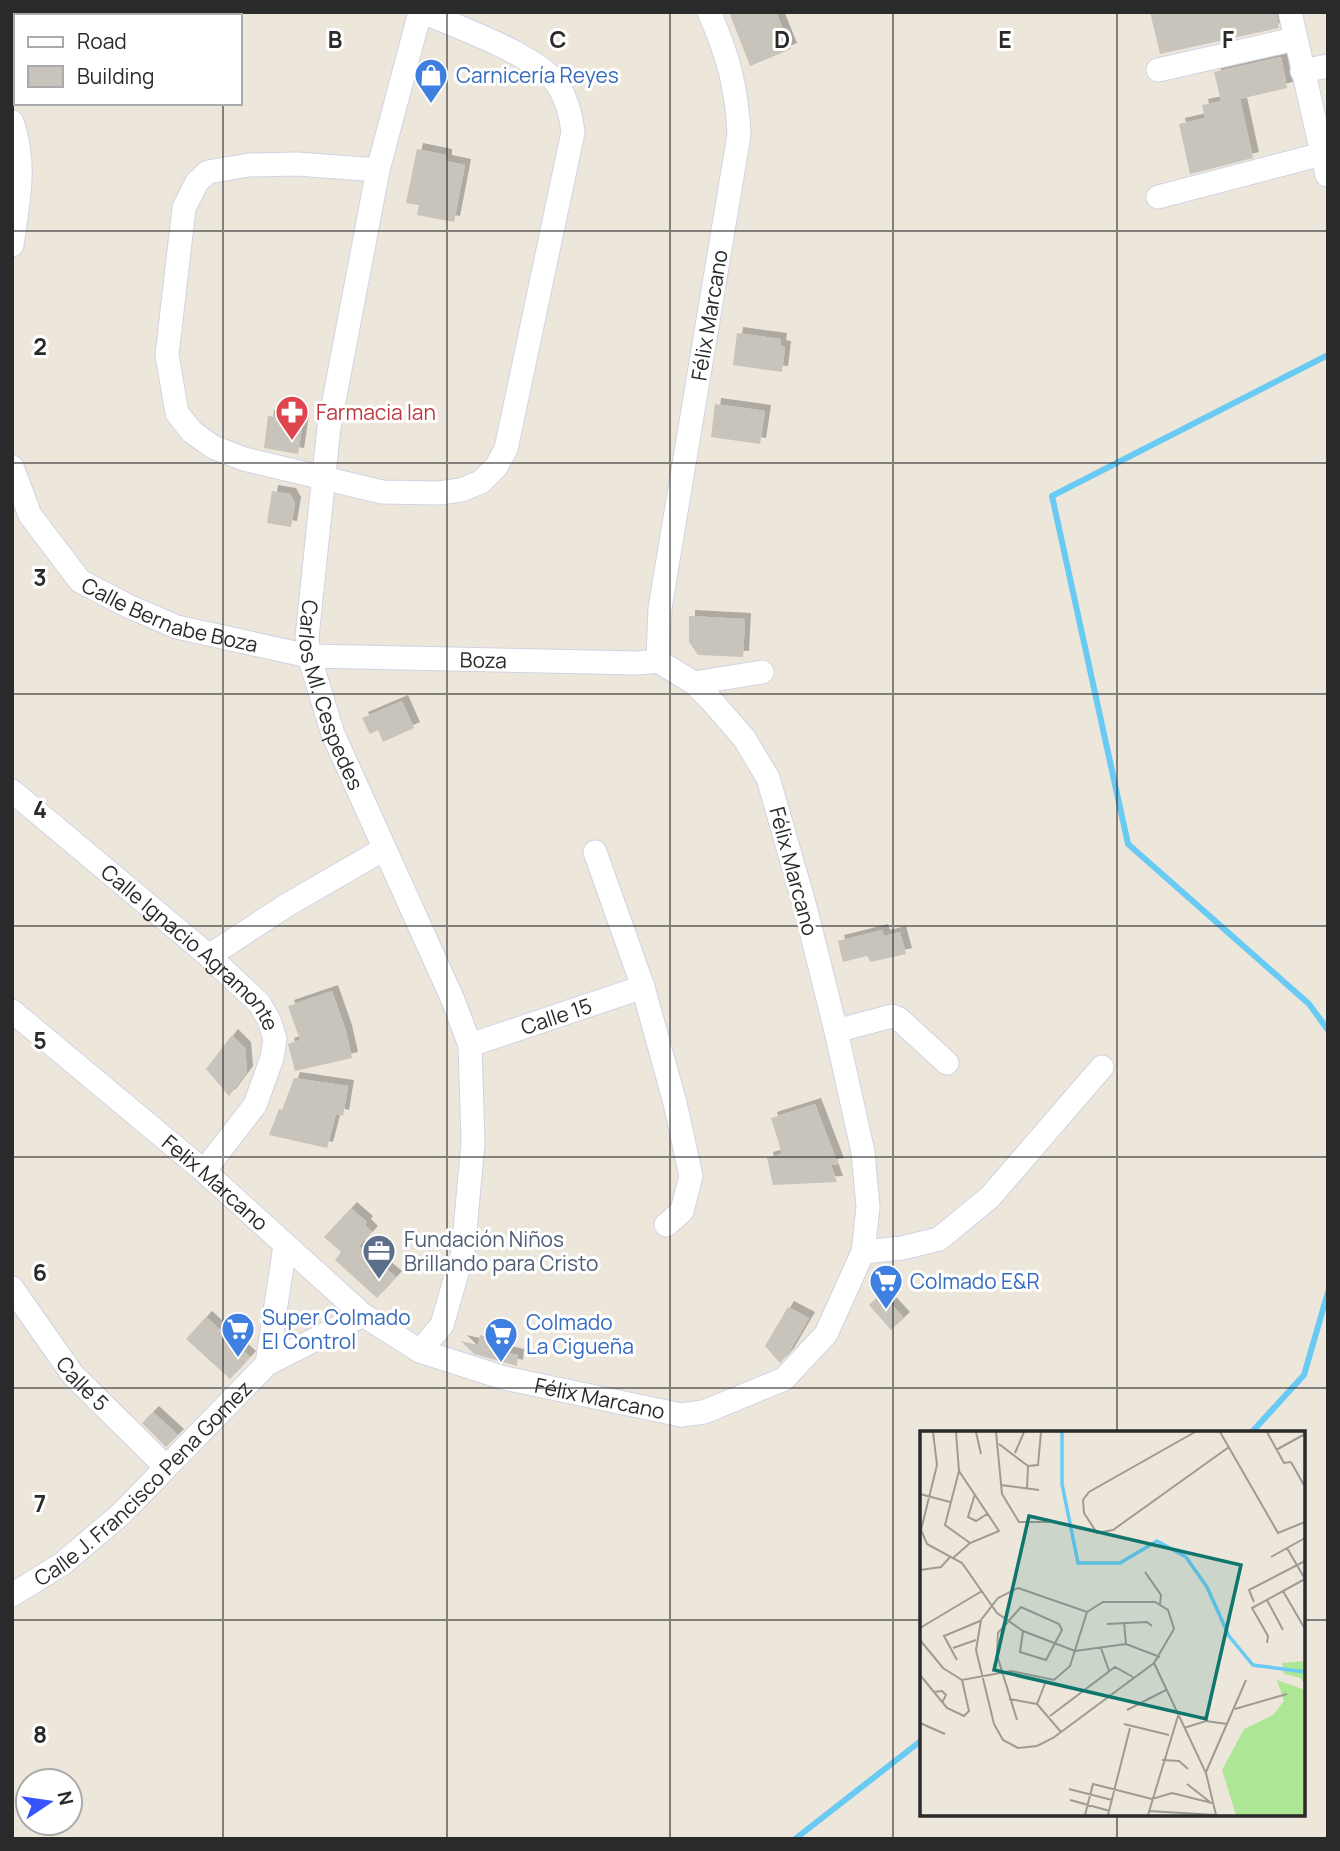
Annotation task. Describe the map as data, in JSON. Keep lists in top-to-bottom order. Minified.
{"streets":{"street":["Félix Marcano","Calle Bernabe Boza","Boza","Carlos Ml. Cespedes","Calle Ignacio Agramonte","Calle 15","Felix Marcano","Calle 5","Calle J. Francisco Pena Gomez"]},"crossings":[["Félix Marcano","Boza"],["Félix Marcano","Carlos Ml. Cespedes"],["Félix Marcano","Felix Marcano"],["Calle Bernabe Boza","Boza"],["Calle Bernabe Boza","Carlos Ml. Cespedes"],["Boza","Carlos Ml. Cespedes"],["Carlos Ml. Cespedes","Calle 15"],["Carlos Ml. Cespedes","Felix Marcano"],["Calle Ignacio Agramonte","Felix Marcano"],["Felix Marcano","Calle J. Francisco Pena Gomez"],["Calle 5","Calle J. Francisco Pena Gomez"]],"places":{"shop":["Carnicería Reyes"],"pharmacy":["Farmacia Ian"],"office":["Fundación Niños Brillando para Cristo"],"supermarket":["Colmado E&R","Super Colmado El Control","Colmado La Cigueña"]},"legend":["Road","Building"],"north":"right","grid":{"columns":["B","C","D","E","F"],"rows":["2","3","4","5","6","7","8"]}}
